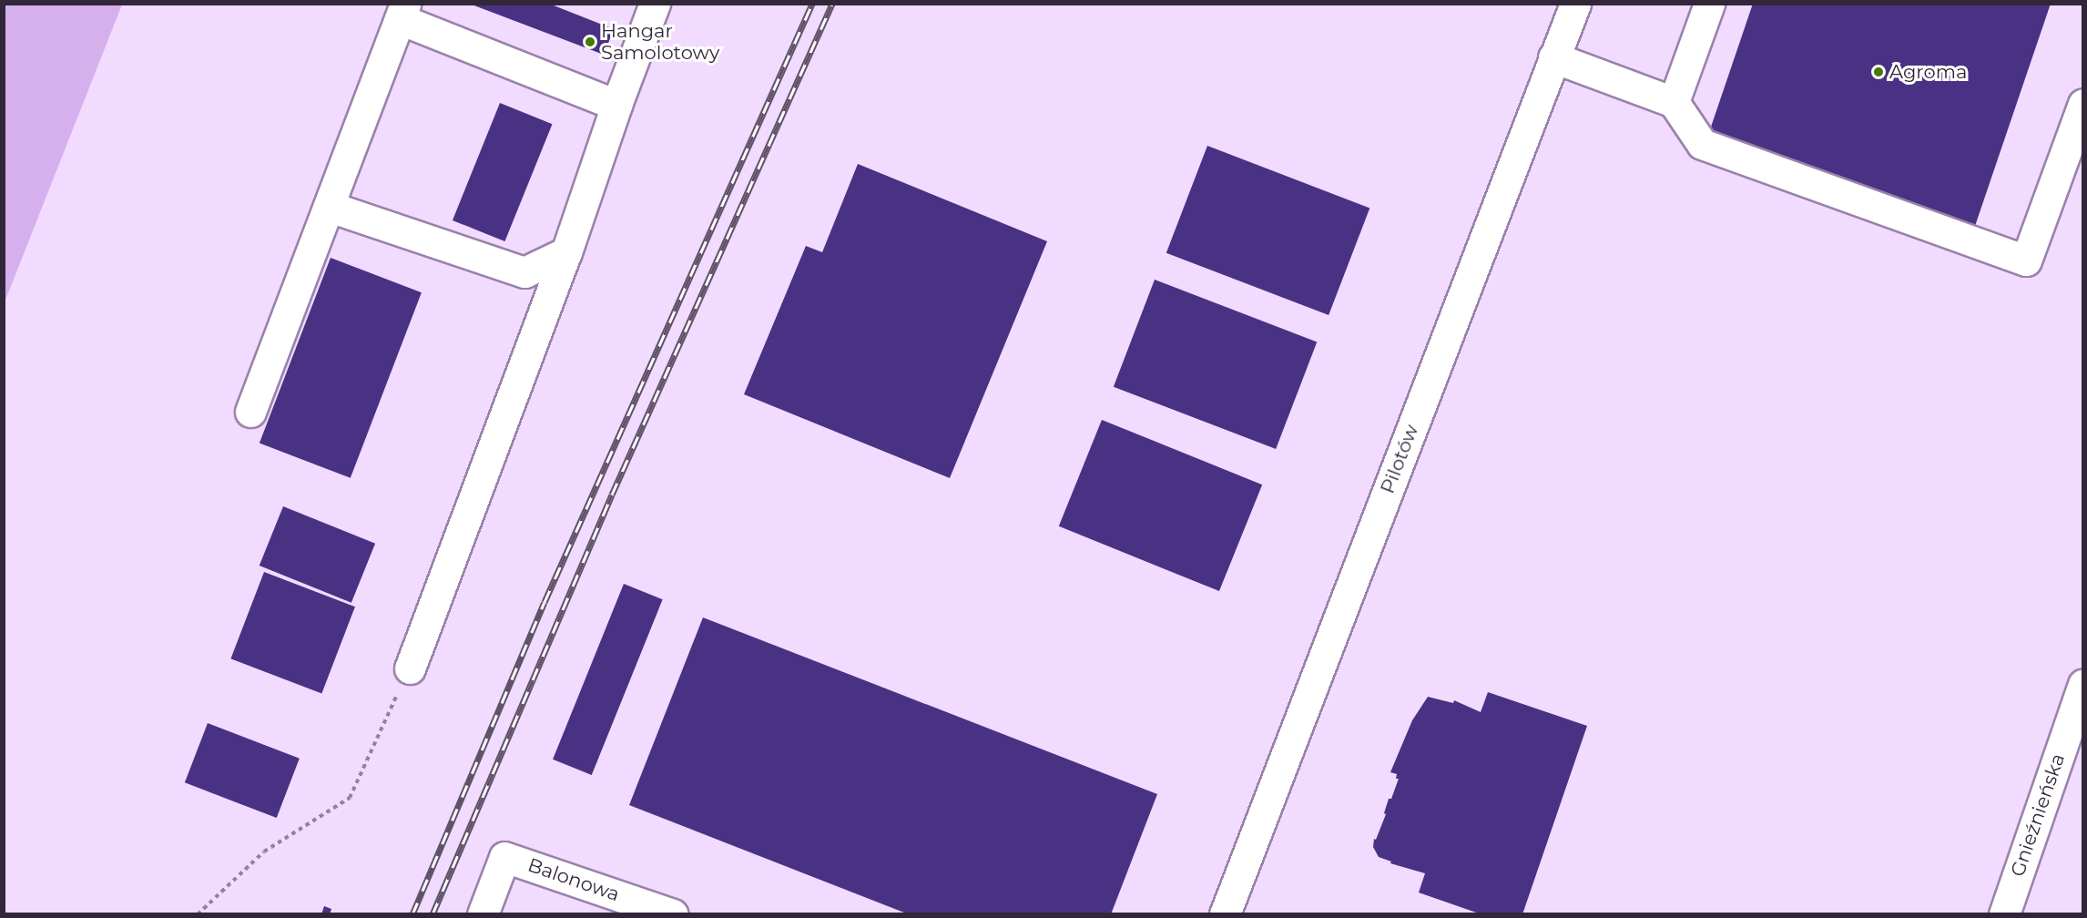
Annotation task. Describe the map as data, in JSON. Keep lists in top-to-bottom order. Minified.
{"streets":{"street":["Pilotów","Gnieźnieńska","Balonowa"]},"places":["Hangar Samolotowy","Agroma"]}
